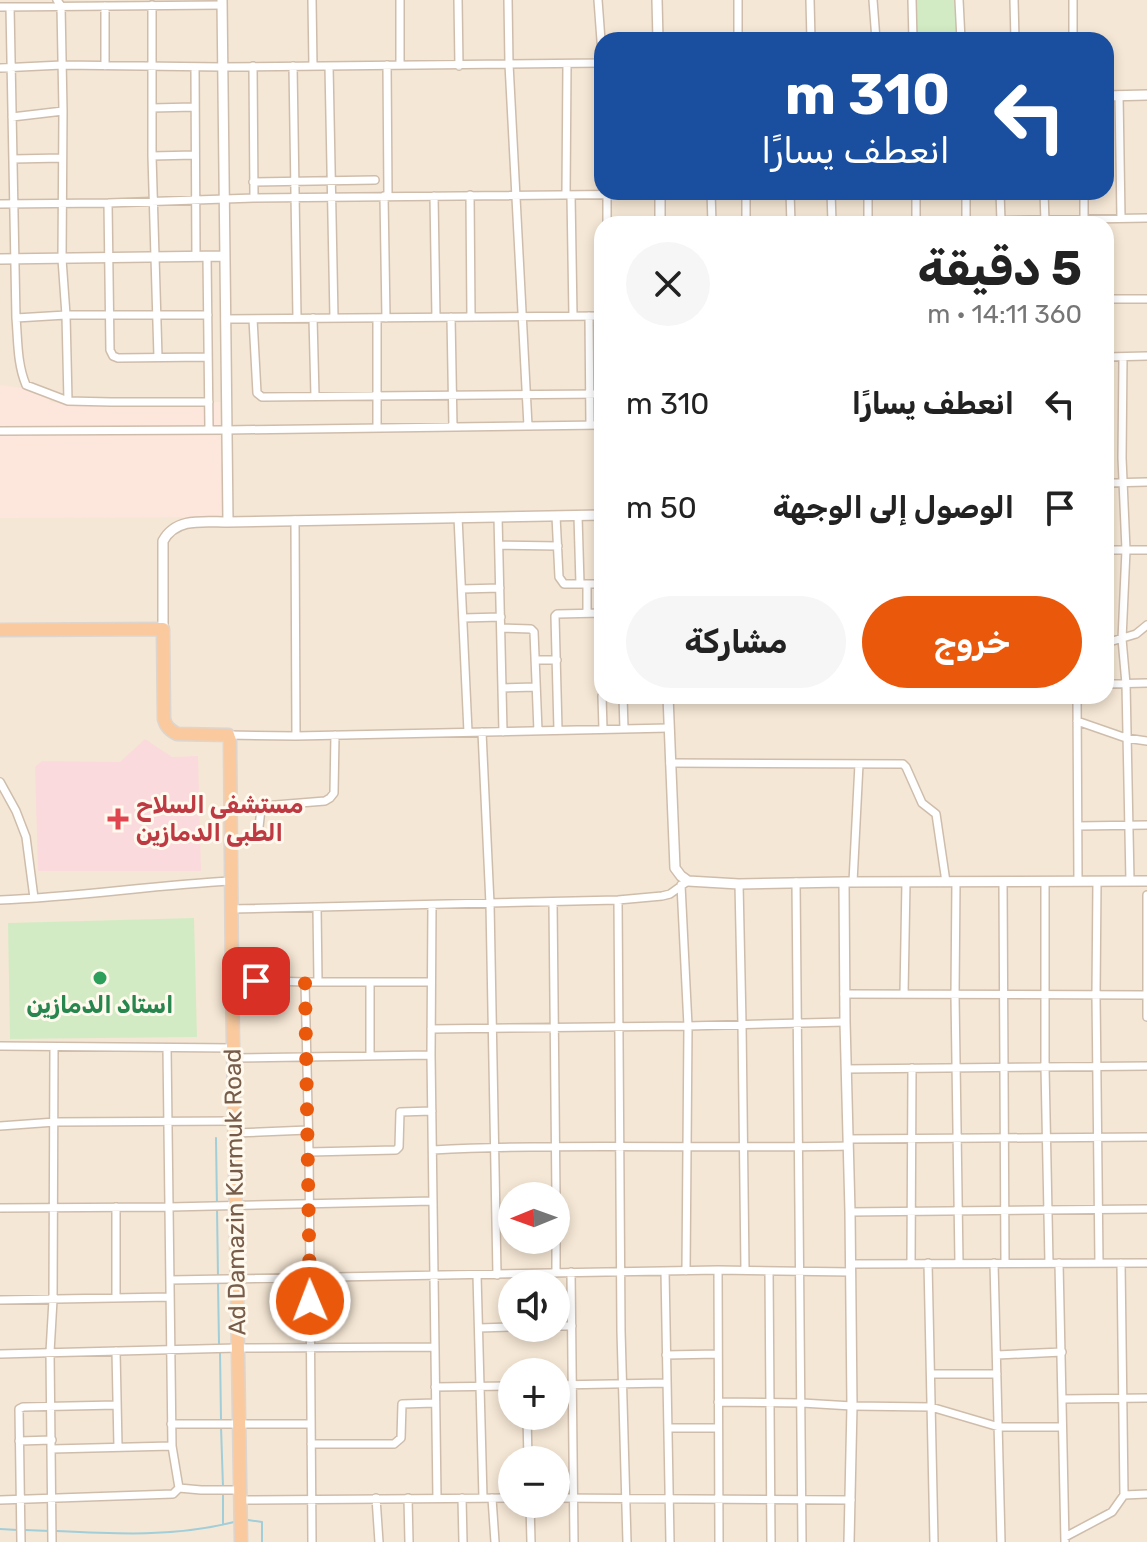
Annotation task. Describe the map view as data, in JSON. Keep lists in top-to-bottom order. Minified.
{"streets":{"highway":["Ad Damazin Kurmuk Road"]},"places":{"health":["مستشفى السلاح الطبى الدمازين"],"other":["استاد الدمازين"]},"north":"left","page":{"turn":["310 m","انعطف يسارًا"],"heading":["5 دقيقة","360 m · 14:11"],"list":[{"name":"انعطف يسارًا","value":"310 m"},{"name":"الوصول إلى الوجهة","value":"50 m"}],"buttons":["خروج","مشاركة"],"map_buttons":["+","−"]}}
